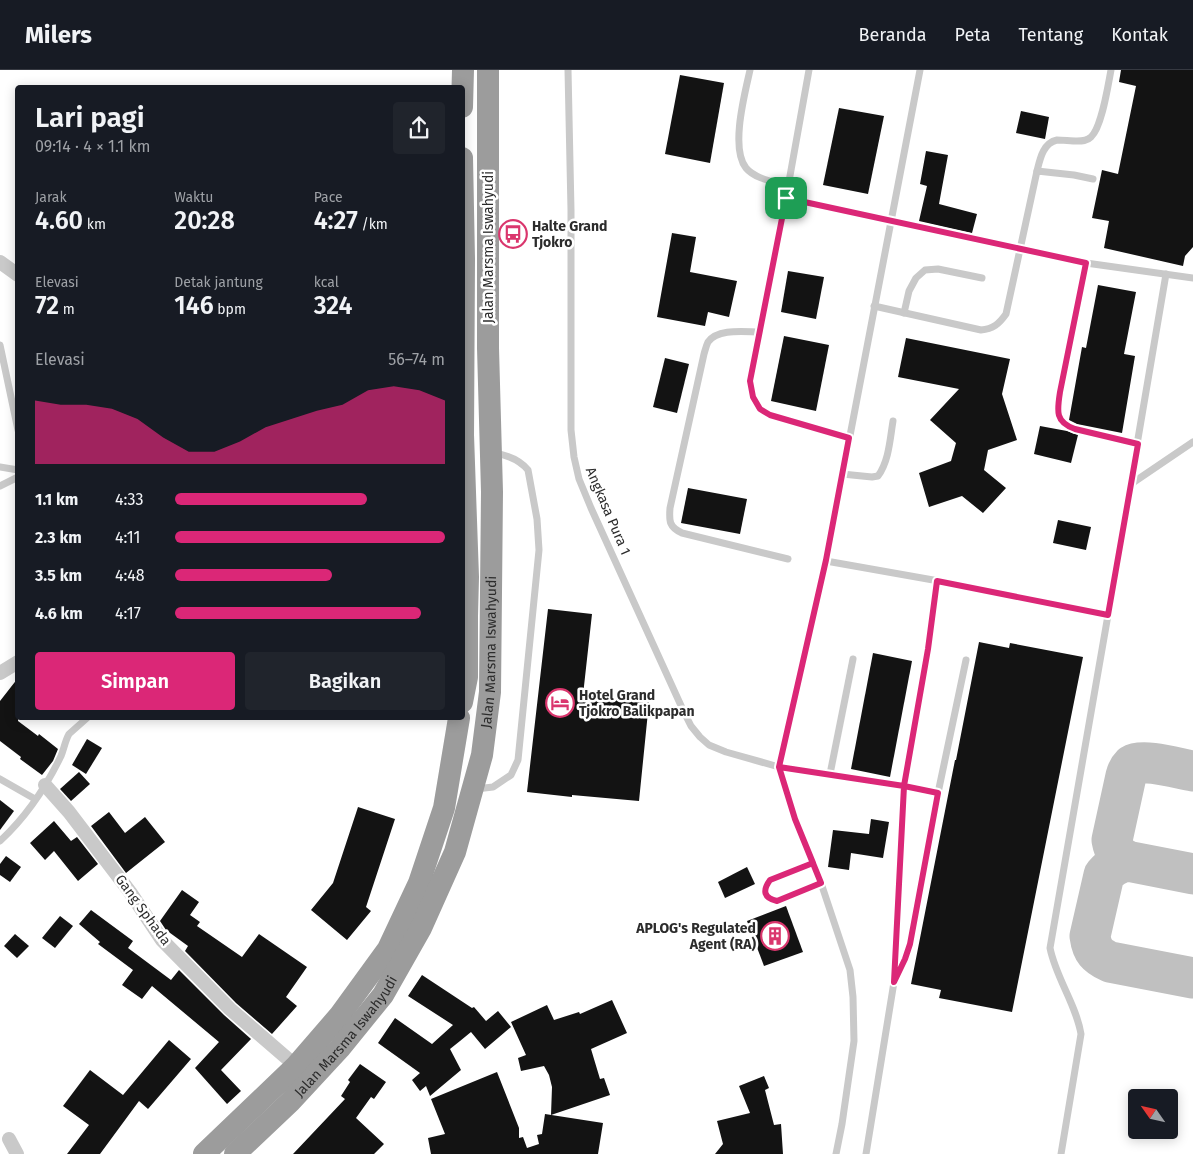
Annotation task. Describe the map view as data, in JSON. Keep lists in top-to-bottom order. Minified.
{"streets":{"highway":["Jalan Marsma Iswahyudi"],"street":["Gang Sphada"],"lane":["Angkasa Pura 1"]},"crossings":[["Jalan Marsma Iswahyudi","Gang Sphada"]],"places":{"bus stop":["Halte Grand Tjokro"],"hotel":["Hotel Grand Tjokro Balikpapan"],"building":["APLOG's Regulated Agent (RA)"]},"north":"top left","page":{"header":"Milers","nav":["Beranda","Peta","Tentang","Kontak"],"heading":["Lari pagi","09:14 · 4 × 1.1 km"],"stats":[["Jarak","4.60 km"],["Waktu","20:28"],["Pace","4:27 /km"],["Elevasi","72 m"],["Detak jantung","146 bpm"],["kcal","324"]],"chart":["Elevasi","56–74 m"],"list":[{"name":"1.1 km","note":"4:33"},{"name":"2.3 km","note":"4:11"},{"name":"3.5 km","note":"4:48"},{"name":"4.6 km","note":"4:17"}],"buttons":["Simpan","Bagikan"]}}
